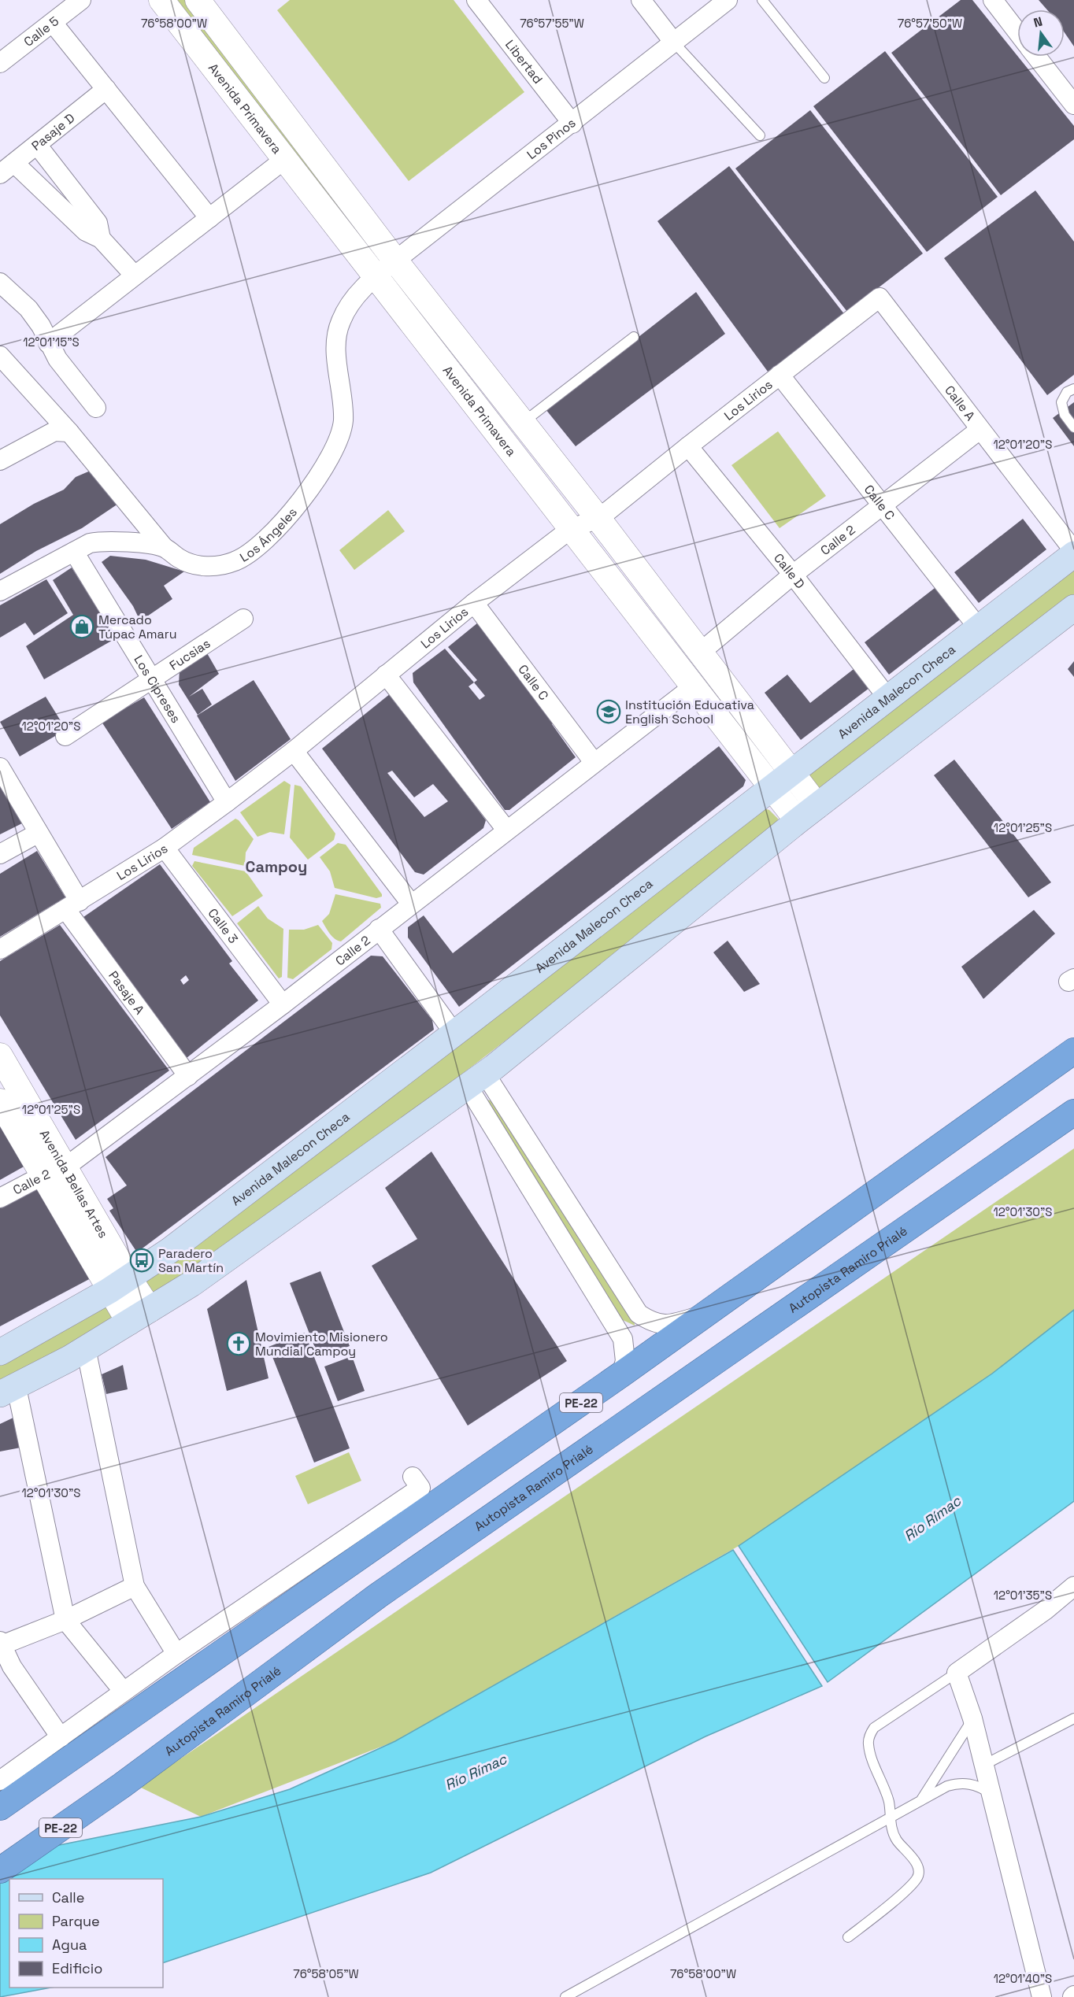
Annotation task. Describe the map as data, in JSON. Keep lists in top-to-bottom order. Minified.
{"streets":{"highway":["Autopista Ramiro Prialé","PE-22"],"main road":["Avenida Malecon Checa"],"street":["Calle 5","Libertad","Avenida Primavera","Pasaje D","Los Pinos","Los Lirios","Calle A","Calle C","Los Ángeles","Calle 2","Calle D","Fucsias","Los Cipreses","Calle 3","Pasaje A","Avenida Bellas Artes"]},"crossings":[["Libertad","Los Pinos"],["Avenida Primavera","Los Pinos"],["Avenida Primavera","Los Lirios"],["Avenida Primavera","Los Ángeles"],["Avenida Primavera","Calle 2"],["Avenida Primavera","Avenida Malecon Checa"],["Los Pinos","Los Ángeles"],["Los Lirios","Calle A"],["Los Lirios","Calle C"],["Los Lirios","Calle D"],["Los Lirios","Los Cipreses"],["Los Lirios","Calle 3"],["Los Lirios","Pasaje A"],["Calle A","Calle 2"],["Calle A","Avenida Malecon Checa"],["Calle C","Calle 2"],["Calle C","Avenida Malecon Checa"],["Los Ángeles","Los Cipreses"],["Calle 2","Calle D"],["Calle 2","Calle 3"],["Calle 2","Pasaje A"],["Calle 2","Avenida Bellas Artes"],["Calle D","Avenida Malecon Checa"],["Fucsias","Los Cipreses"],["Avenida Malecon Checa","Avenida Bellas Artes"]],"districts":["Campoy"],"water":["Río Rímac"],"places":{"shop":["Mercado Túpac Amaru"],"school or university":["Institución Educativa English School"],"bus stop":["Paradero San Martín"],"church":["Movimiento Misionero Mundial Campoy"]},"legend":["Calle","Parque","Agua","Edificio"],"north":"top","coordinates":["76°58'00\"W","76°57'55\"W","76°57'50\"W","12°01'15\"S","12°01'20\"S","12°01'25\"S","12°01'30\"S","12°01'35\"S","76°58'05\"W","12°01'40\"S"]}
